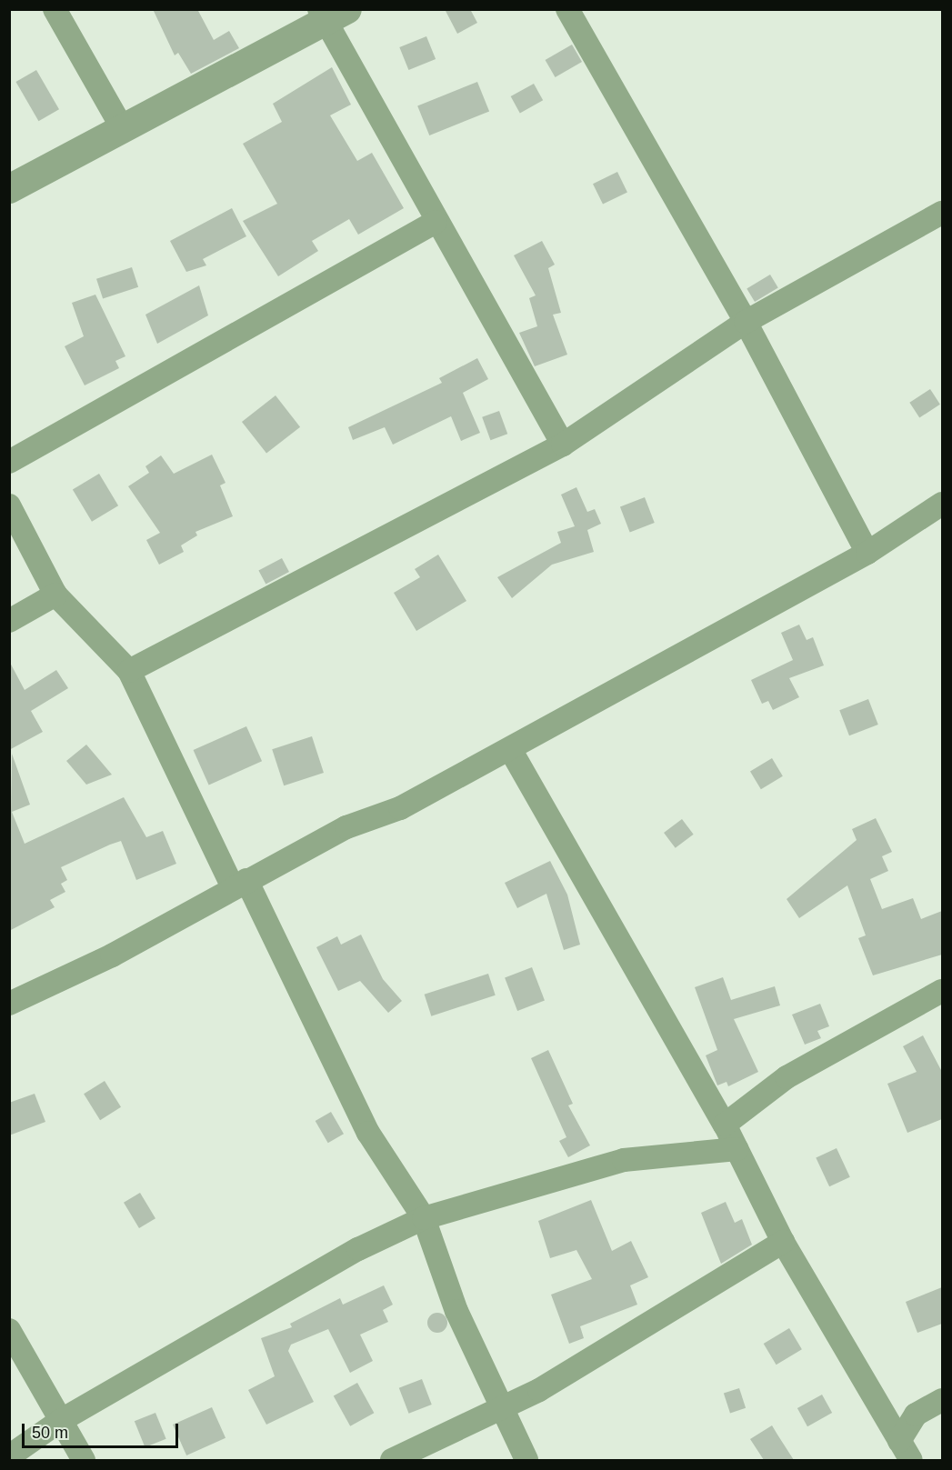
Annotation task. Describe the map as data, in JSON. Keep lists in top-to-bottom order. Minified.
{"scale_bar":"50 m"}
